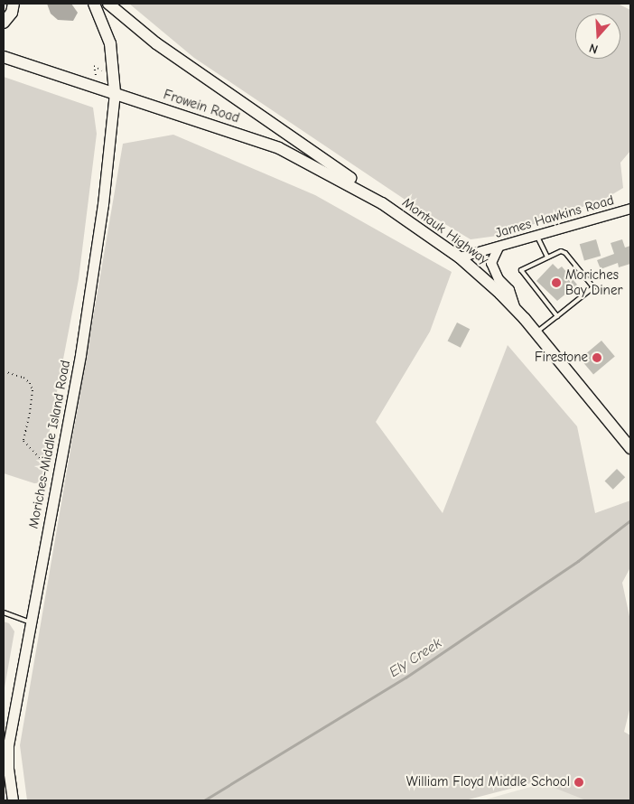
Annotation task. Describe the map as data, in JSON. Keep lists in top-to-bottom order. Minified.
{"streets":{"main road":["Frowein Road","Montauk Highway","Moriches-Middle Island Road"],"street":["James Hawkins Road"]},"crossings":[["Frowein Road","Montauk Highway"],["Frowein Road","Moriches-Middle Island Road"],["James Hawkins Road","Montauk Highway"]],"water":["Ely Creek"],"places":["Moriches Bay Diner","Firestone","William Floyd Middle School"],"north":"bottom"}
